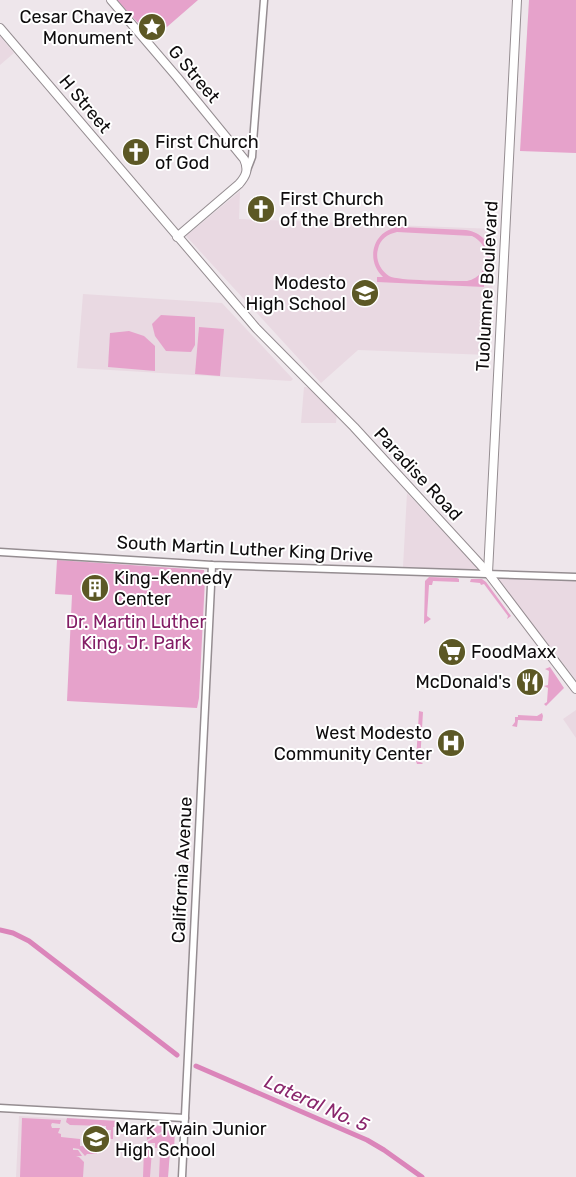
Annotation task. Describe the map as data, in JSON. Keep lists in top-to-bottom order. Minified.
{"streets":{"main road":["G Street","H Street","Tuolumne Boulevard","Paradise Road"],"street":["South Martin Luther King Drive","California Avenue"]},"crossings":[["H Street","Paradise Road"],["Tuolumne Boulevard","Paradise Road"],["Tuolumne Boulevard","South Martin Luther King Drive"],["Paradise Road","South Martin Luther King Drive"],["South Martin Luther King Drive","California Avenue"]],"water":["Lateral No. 5"],"parks":["Dr. Martin Luther King, Jr. Park"],"places":{"place":["Cesar Chavez Monument"],"church":["First Church of God","First Church of the Brethren"],"school or university":["Modesto High School","Mark Twain Junior High School"],"building":["King-Kennedy Center"],"supermarket":["FoodMaxx"],"restaurant":["McDonald's"],"hospital":["West Modesto Community Center"]}}
